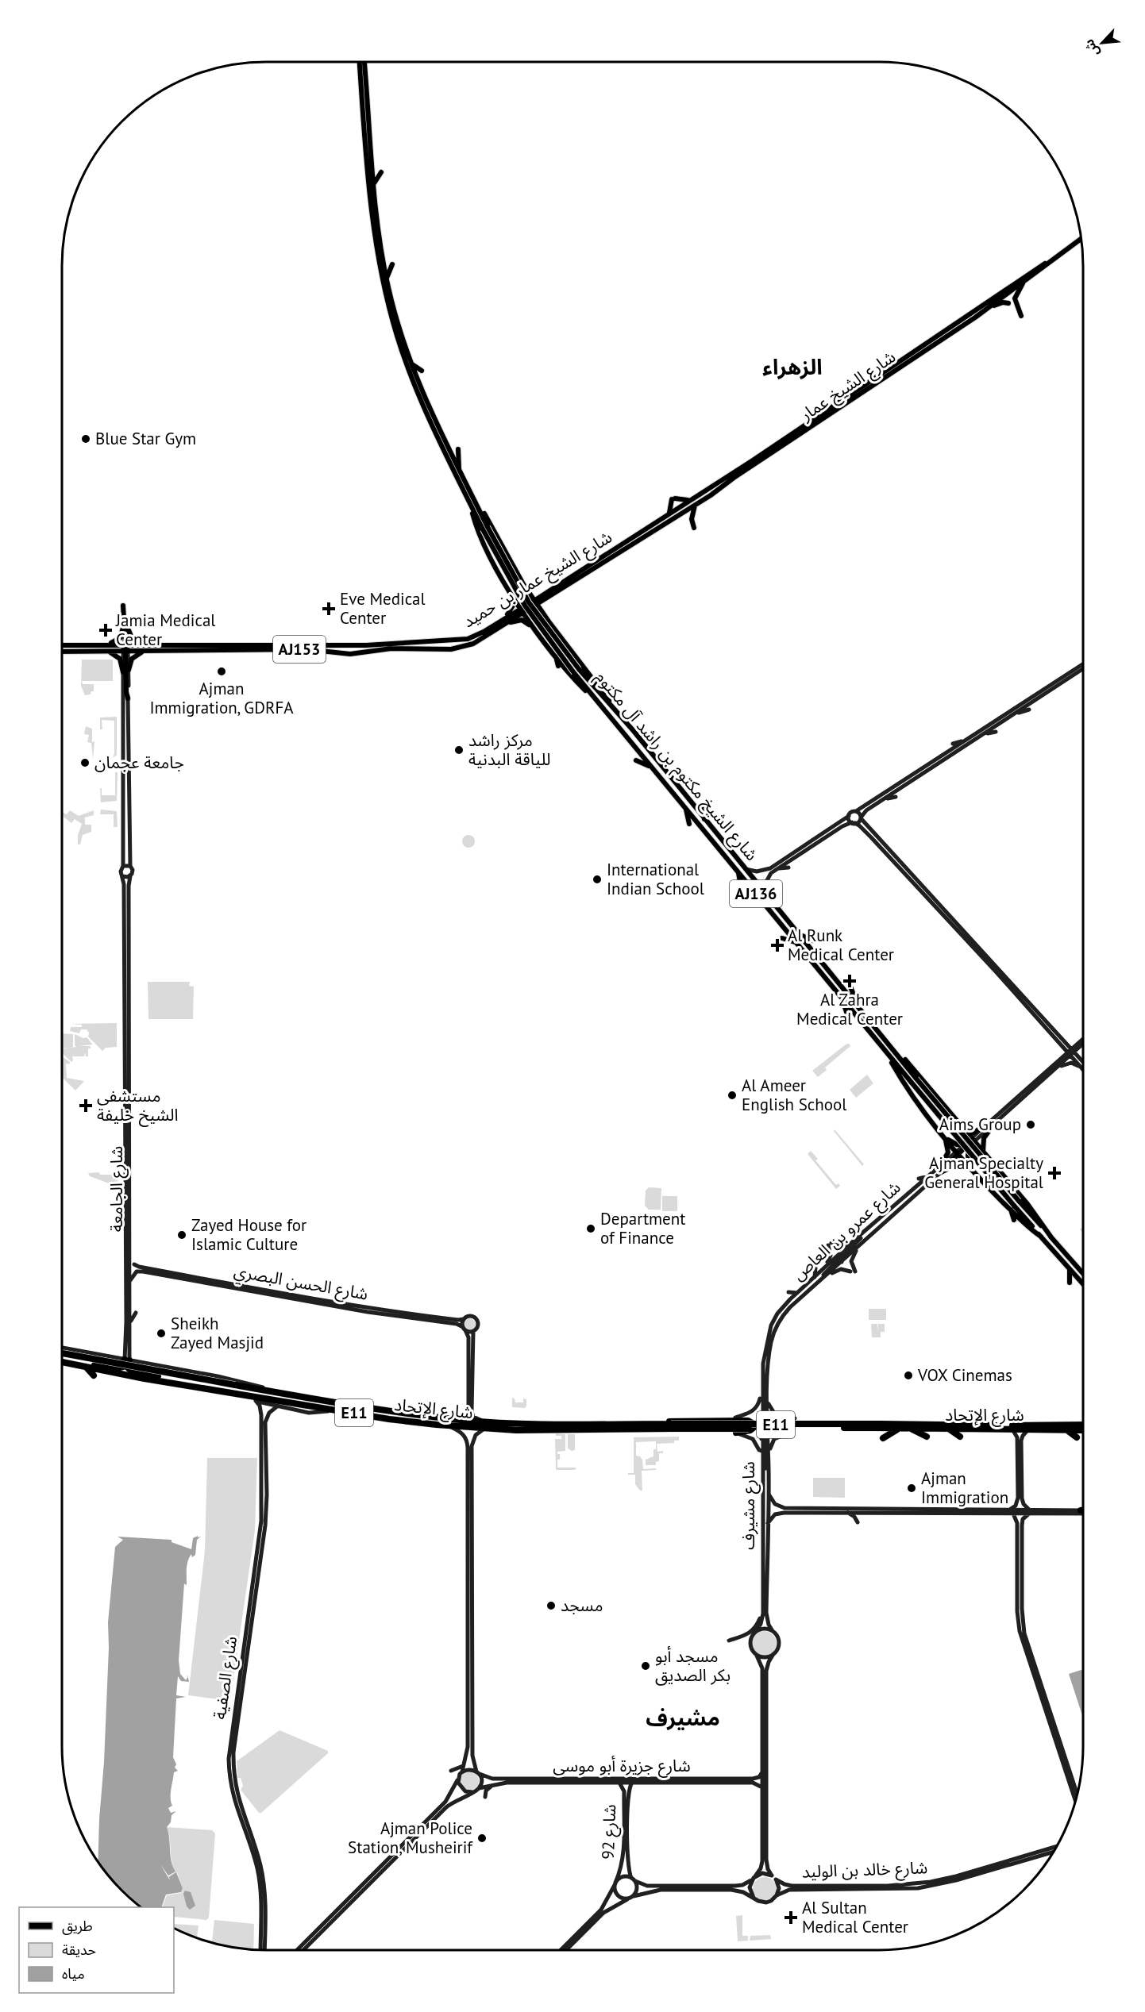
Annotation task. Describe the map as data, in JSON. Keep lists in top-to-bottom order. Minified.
{"streets":{"highway":["شارع الإتحاد","E11"],"main road":["شارع الشيخ عمار","شارع الشيخ عمار بن حميد","AJ153","شارع الشيخ مكتوم بن راشد آل مكتوم","AJ136","شارع الجامعة","شارع عمرو بن العاص","شارع الحسن البصري","شارع مشيرف","شارع الصفية","شارع جزيرة أبو موسى","شارع 92","شارع خالد بن الوليد"]},"crossings":[["شارع الشيخ عمار","شارع الشيخ عمار بن حميد"],["شارع الشيخ مكتوم بن راشد آل مكتوم","AJ136"],["شارع الجامعة","شارع الحسن البصري"],["شارع عمرو بن العاص","شارع مشيرف"],["شارع الإتحاد","E11"],["شارع جزيرة أبو موسى","شارع 92"]],"districts":["الزهراء","مشيرف"],"places":{"other":["Blue Star Gym","Ajman Immigration, GDRFA","مركز راشد للياقة البدنية","جامعة عجمان","International Indian School","Al Ameer English School","Aims Group","Department of Finance","Zayed House for Islamic Culture","Sheikh Zayed Masjid","VOX Cinemas","Ajman Immigration","مسجد","مسجد أبو بكر الصديق","Ajman Police Station, Musheirif"],"health":["Eve Medical Center","Jamia Medical Center","Al Runk Medical Center","Al Zahra Medical Center","مستشفى الشيخ خليفة","Ajman Specialty General Hospital","Al Sultan Medical Center"]},"legend":["طريق","حديقة","مياه"],"north":"bottom left"}
